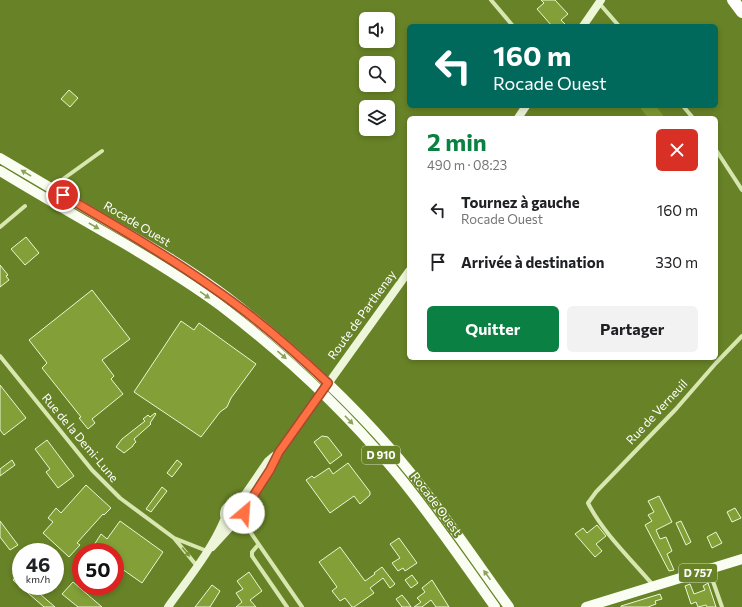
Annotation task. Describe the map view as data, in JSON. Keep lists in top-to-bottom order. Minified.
{"streets":{"main road":["Rocade Ouest","Route de Parthenay","D 910","D 757"],"street":["Rue de Verneuil","Rue de la Demi-Lune"]},"crossings":[["Rocade Ouest","Route de Parthenay"],["Rocade Ouest","D 910"],["Route de Parthenay","D 910"],["Rue de Verneuil","D 757"]],"page":{"turn":["160 m","Rocade Ouest"],"heading":["2 min","490 m · 08:23"],"list":[{"name":"Tournez à gauche","note":"Rocade Ouest","value":"160 m"},{"name":"Arrivée à destination","value":"330 m"}],"buttons":["Quitter","Partager"],"speed":"46 km/h","limit":"50"}}
